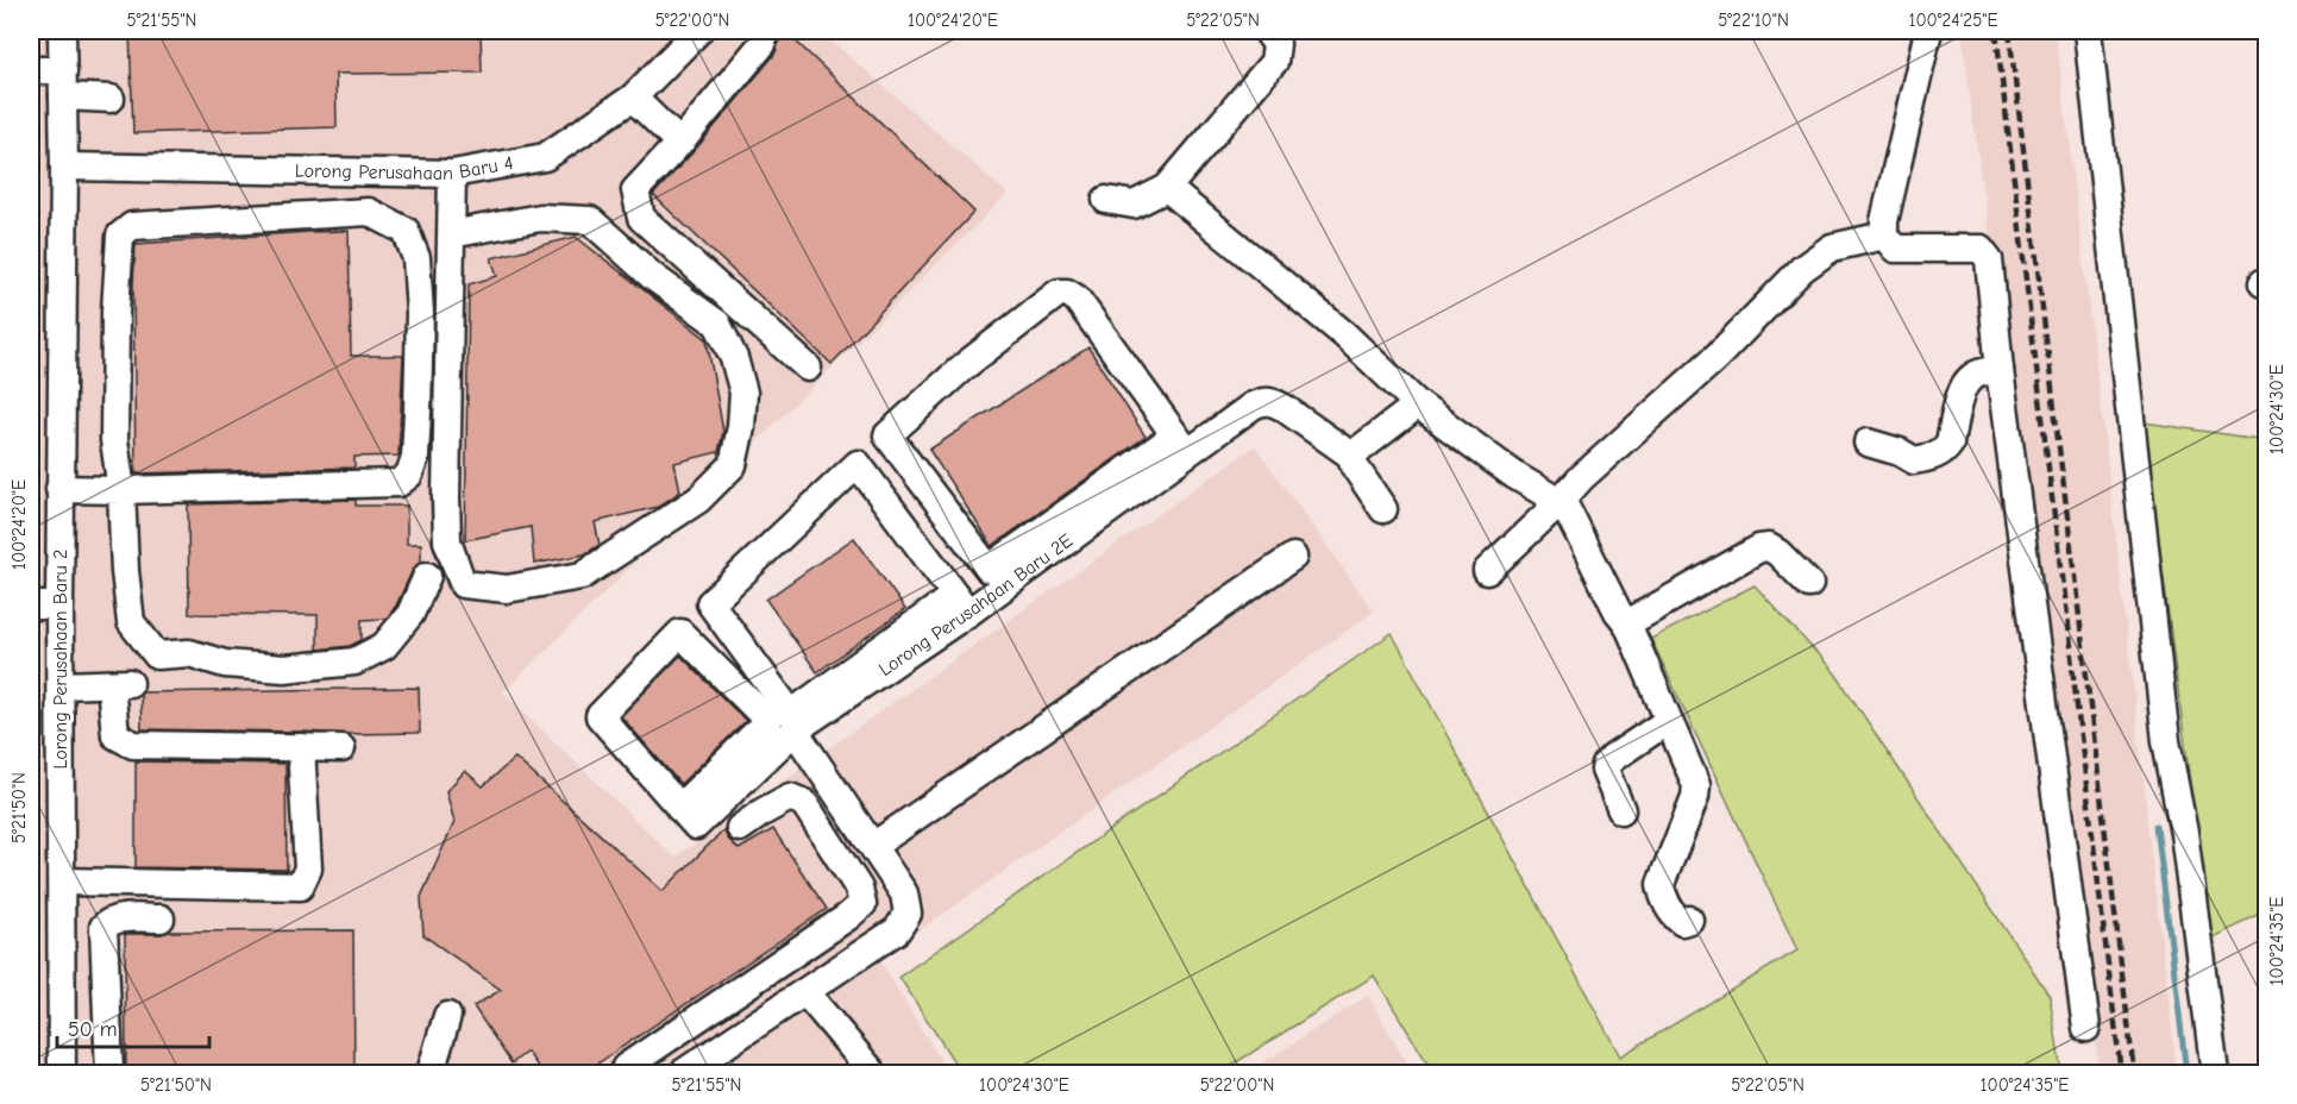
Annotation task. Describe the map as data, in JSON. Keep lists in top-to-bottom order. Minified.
{"streets":{"street":["Lorong Perusahaan Baru 4","Lorong Perusahaan Baru 2E","Lorong Perusahaan Baru 2"]},"crossings":[["Lorong Perusahaan Baru 4","Lorong Perusahaan Baru 2"]],"scale_bar":"50 m","coordinates":["5°21'55\"N","5°22'00\"N","100°24'20\"E","5°22'05\"N","5°22'10\"N","100°24'25\"E","100°24'30\"E","5°21'50\"N","100°24'35\"E"]}
